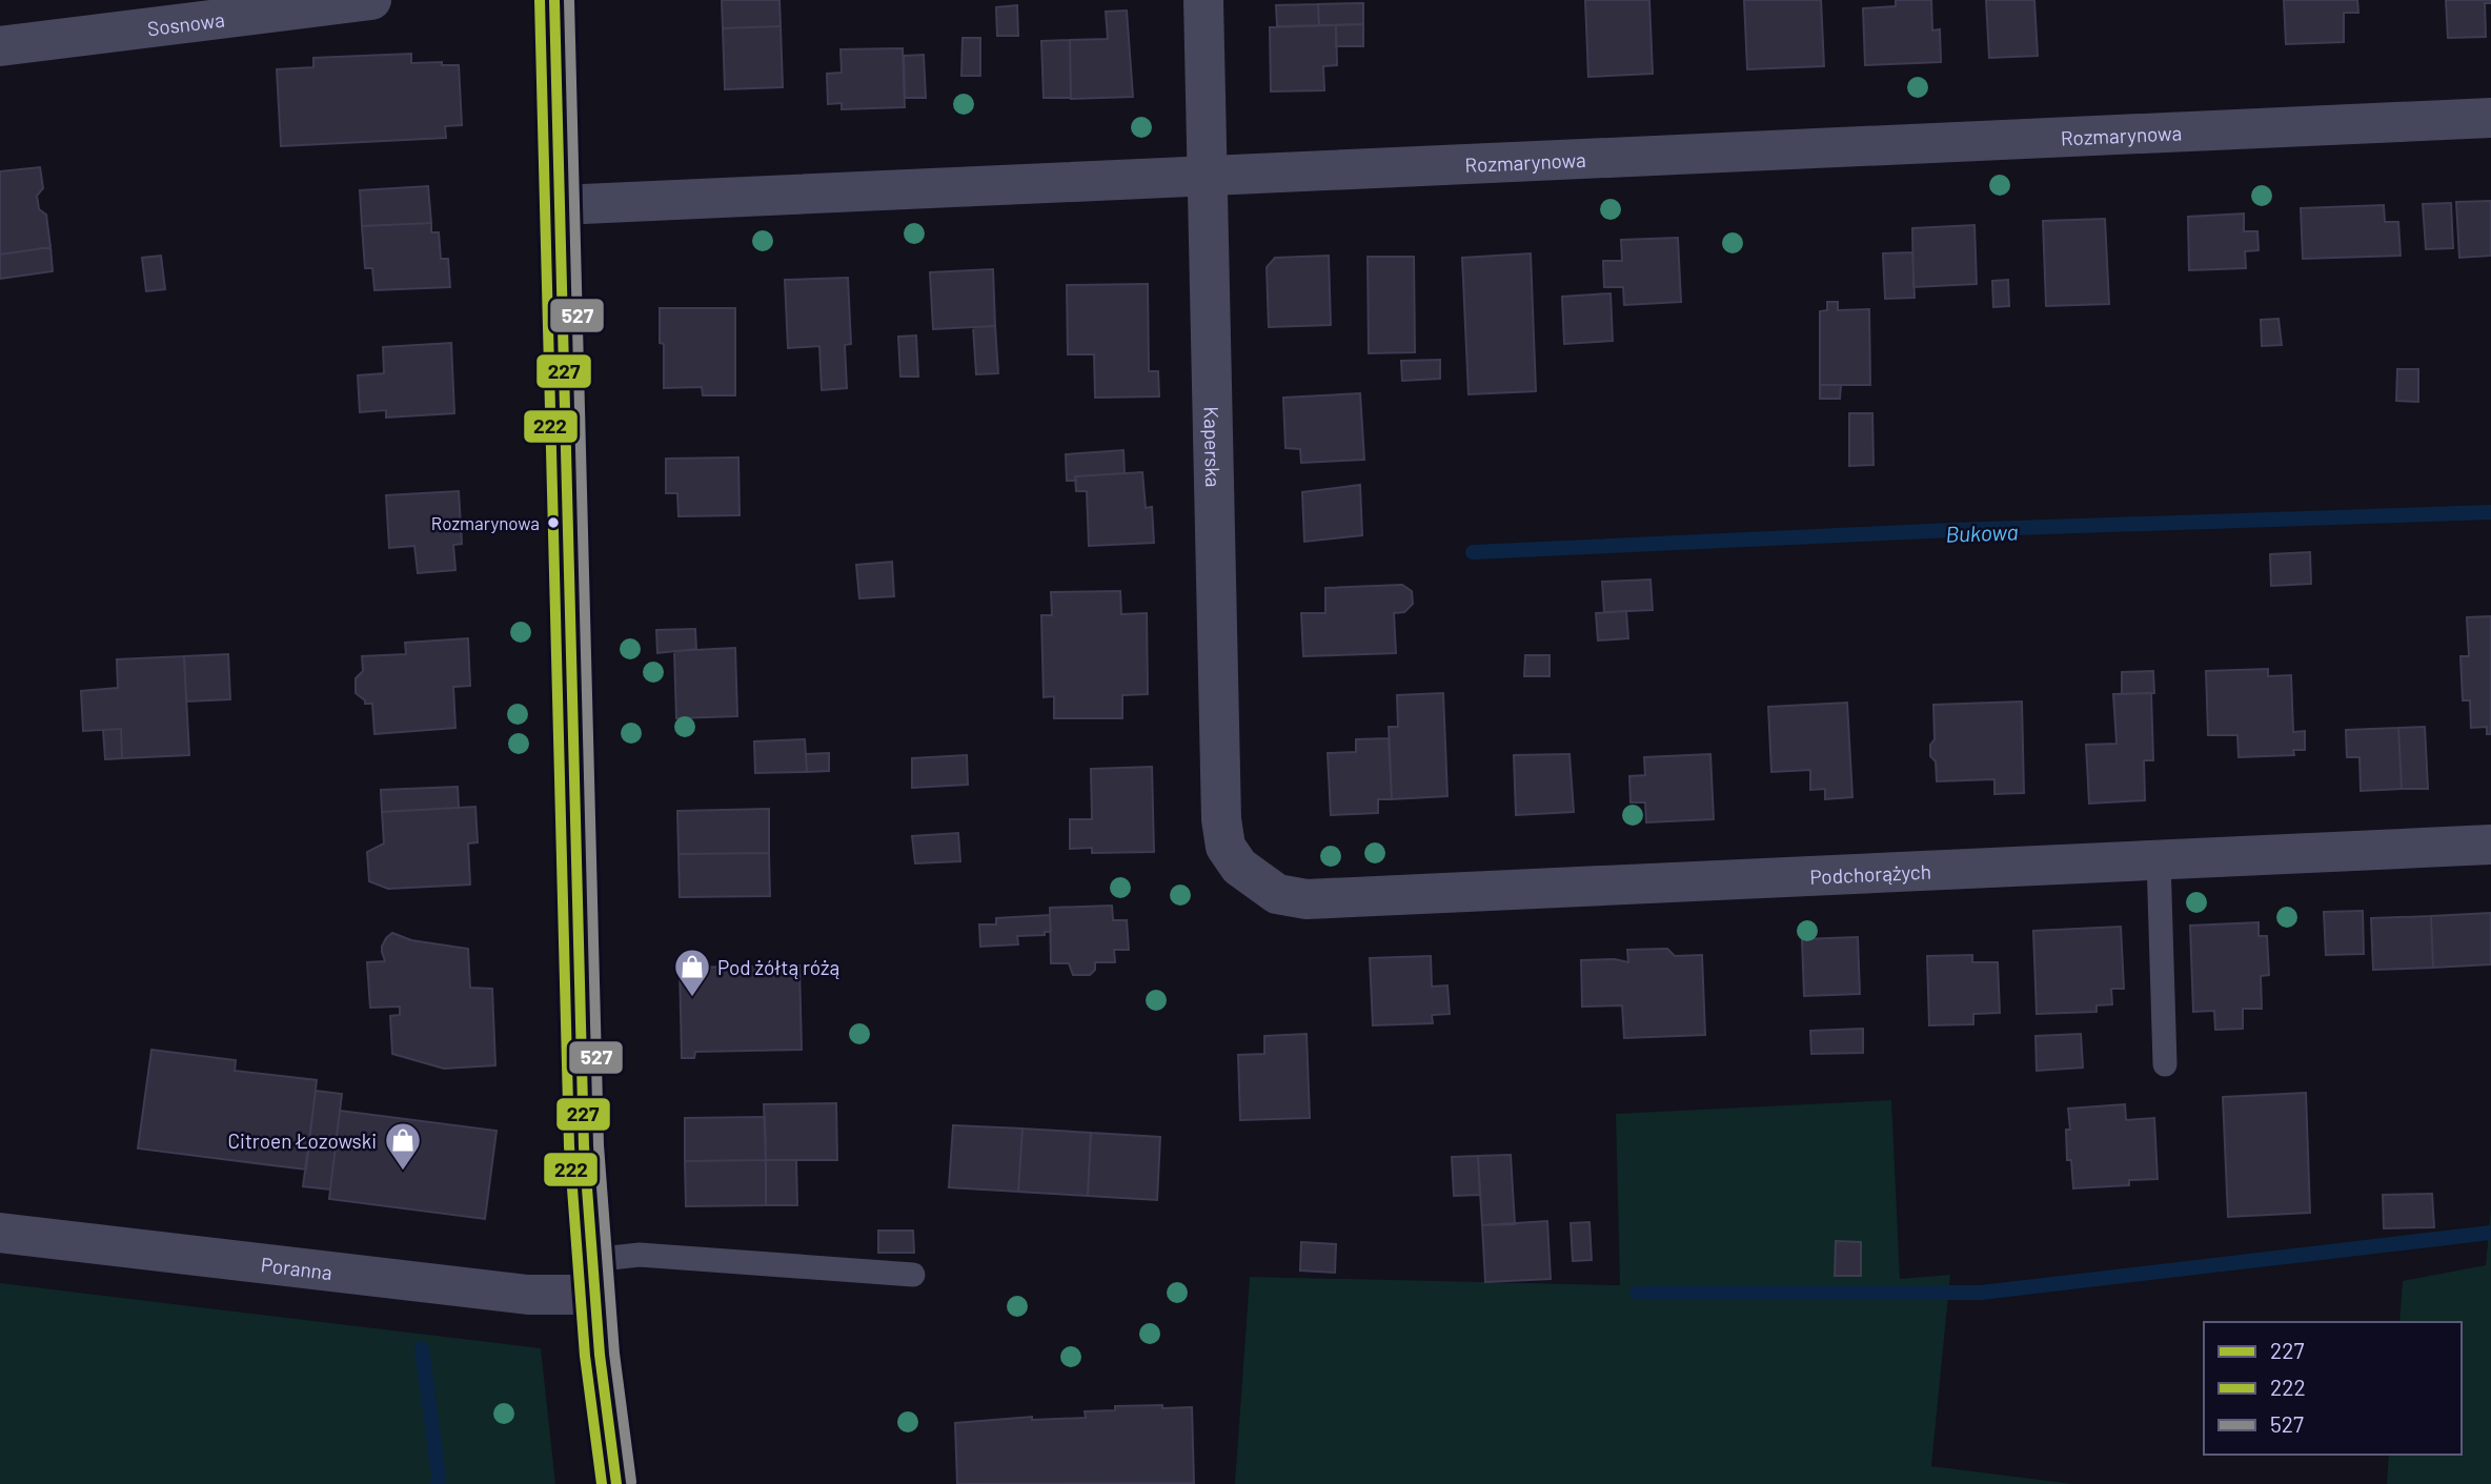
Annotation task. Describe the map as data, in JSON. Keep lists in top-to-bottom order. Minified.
{"streets":{"street":["Sosnowa","Rozmarynowa","Kaperska","Podchorążych","Poranna"]},"crossings":[["Rozmarynowa","Kaperska"],["Kaperska","Podchorążych"]],"water":["Bukowa"],"places":{"other":["Rozmarynowa"],"shop":["Pod żółtą różą","Citroen Łozowski"]},"lines":["transit line 227","transit line 222","transit line 527"],"legend":["227","222","527"]}
